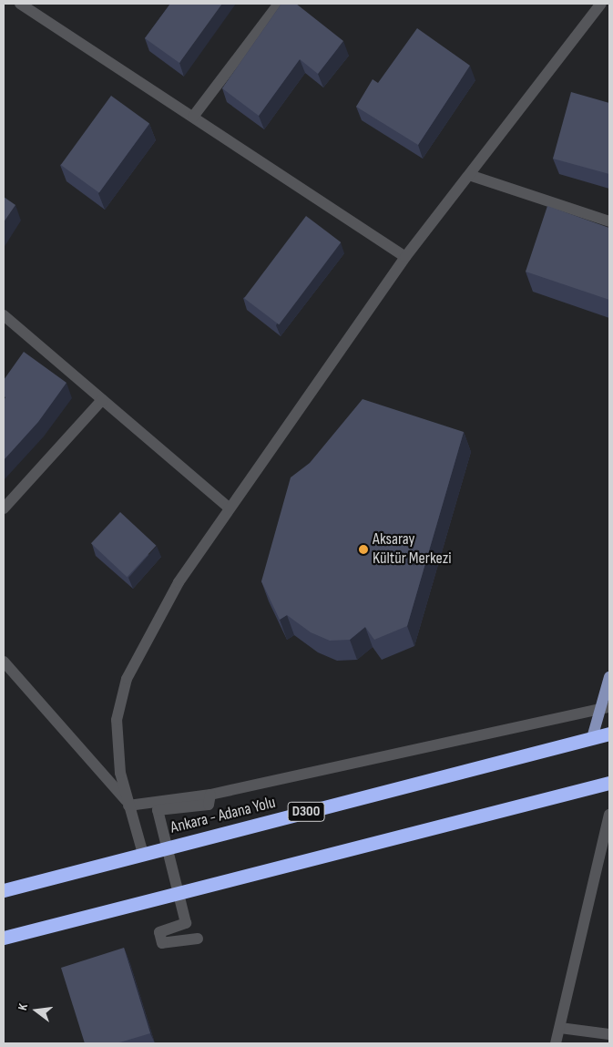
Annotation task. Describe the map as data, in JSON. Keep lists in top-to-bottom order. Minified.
{"streets":{"highway":["D300","Ankara - Adana Yolu"]},"places":["Aksaray Kültür Merkezi"],"north":"left"}
